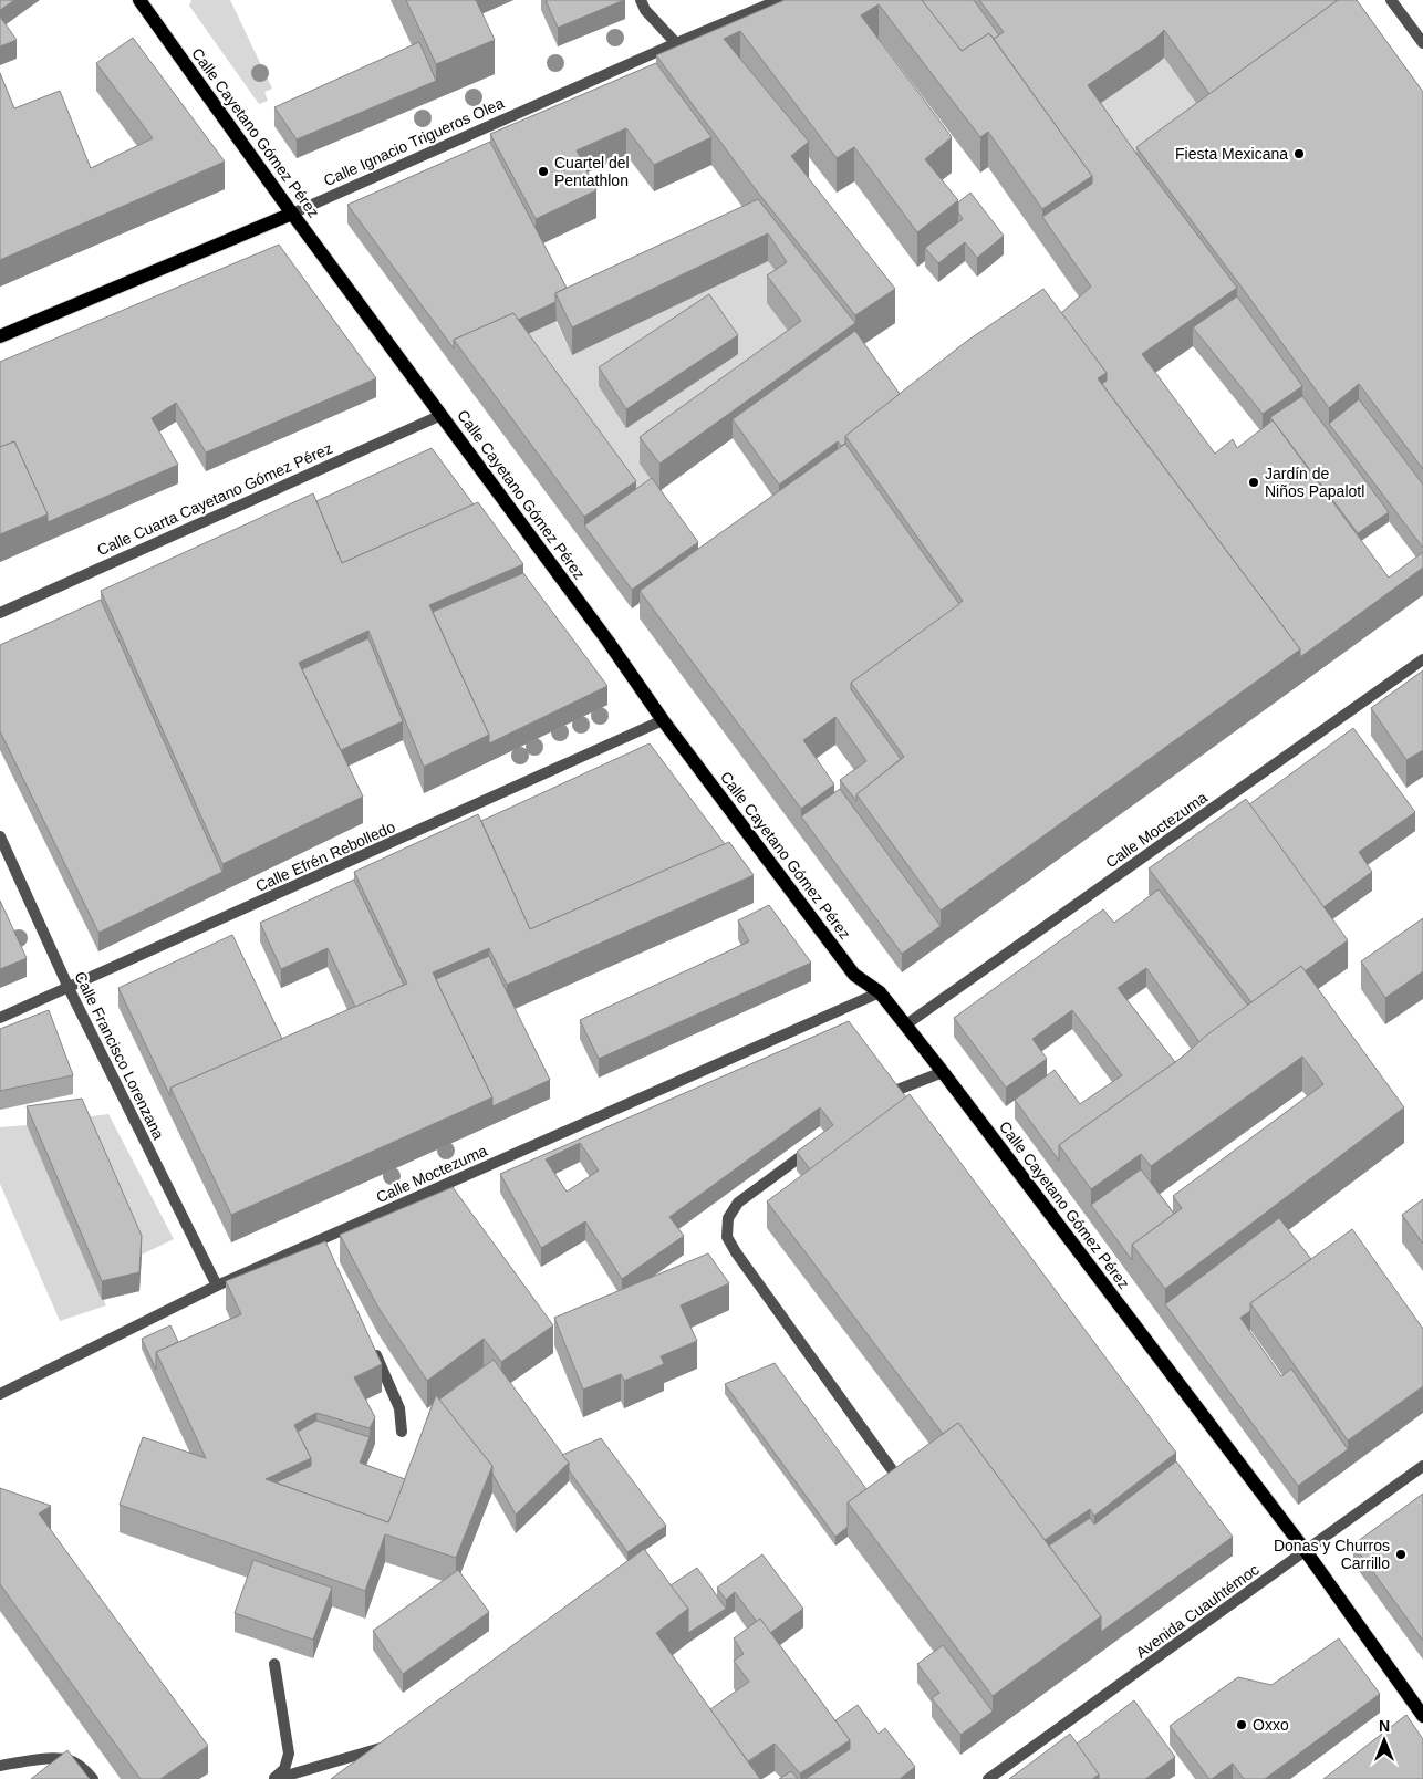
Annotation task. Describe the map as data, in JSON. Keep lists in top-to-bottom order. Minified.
{"streets":{"main road":["Calle Cayetano Gómez Pérez","Calle Ignacio Trigueros Olea"],"street":["Calle Cuarta Cayetano Gómez Pérez","Calle Moctezuma","Calle Efrén Rebolledo","Calle Francisco Lorenzana","Avenida Cuauhtémoc"]},"crossings":[["Calle Cayetano Gómez Pérez","Calle Ignacio Trigueros Olea"],["Calle Cayetano Gómez Pérez","Calle Cuarta Cayetano Gómez Pérez"],["Calle Cayetano Gómez Pérez","Calle Moctezuma"],["Calle Cayetano Gómez Pérez","Calle Efrén Rebolledo"],["Calle Cayetano Gómez Pérez","Avenida Cuauhtémoc"],["Calle Moctezuma","Calle Francisco Lorenzana"],["Calle Efrén Rebolledo","Calle Francisco Lorenzana"]],"places":["Fiesta Mexicana","Cuartel del Pentathlon","Jardín de Niños Papalotl","Donas y Churros Carrillo","Oxxo"],"north":"top"}
